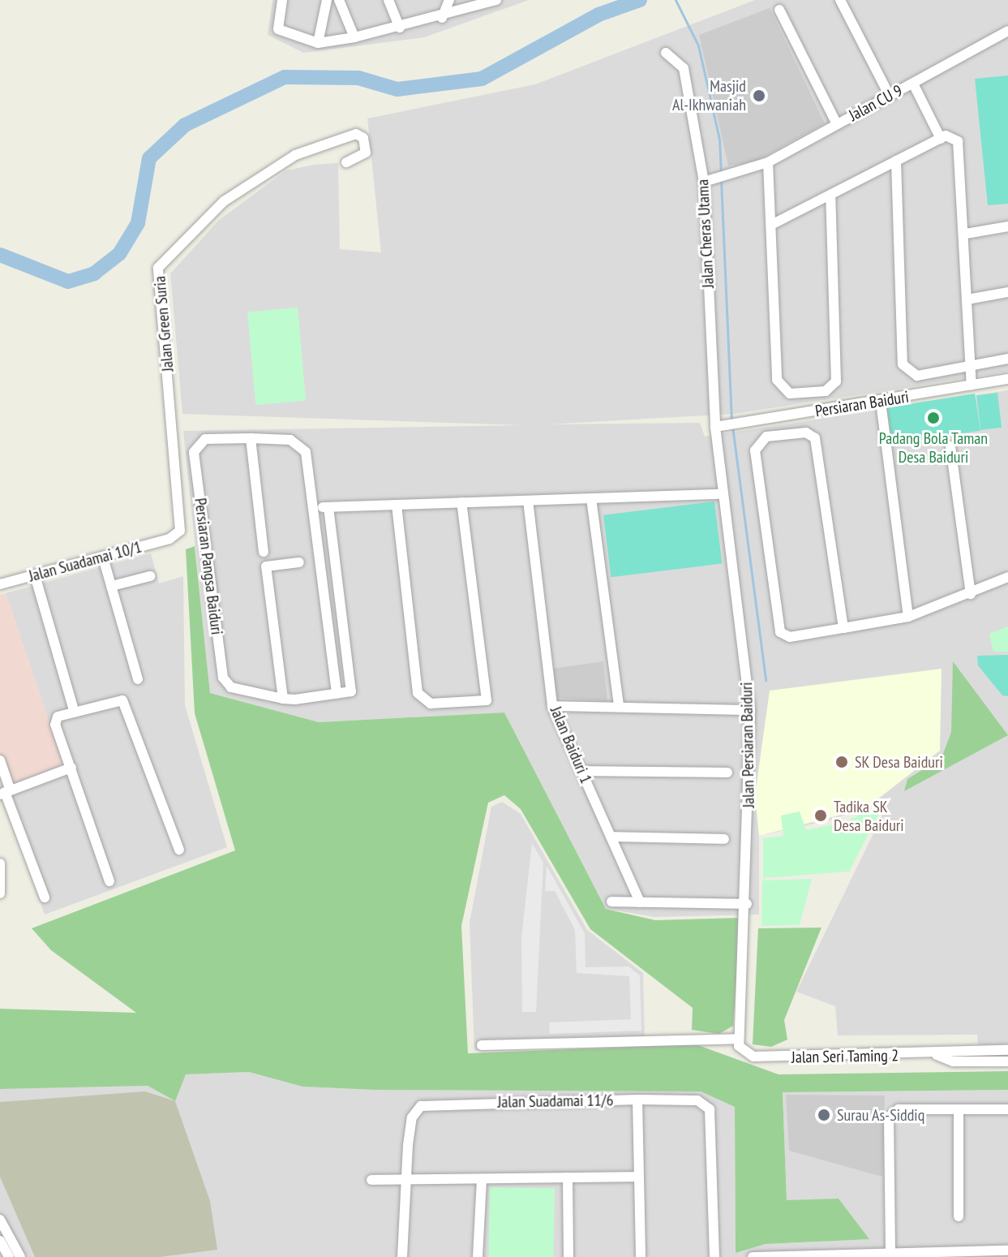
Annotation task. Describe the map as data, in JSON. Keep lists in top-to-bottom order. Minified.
{"streets":{"street":["Jalan CU 9","Jalan Cheras Utama","Jalan Green Suria","Persiaran Baiduri","Jalan Suadamai 10/1","Persiaran Pangsa Baiduri","Jalan Baiduri 1","Jalan Persiaran Baiduri","Jalan Seri Taming 2","Jalan Suadamai 11/6"]},"crossings":[["Jalan CU 9","Jalan Cheras Utama"],["Jalan Cheras Utama","Persiaran Baiduri"],["Jalan Cheras Utama","Jalan Persiaran Baiduri"],["Jalan Green Suria","Jalan Suadamai 10/1"],["Persiaran Baiduri","Jalan Persiaran Baiduri"],["Jalan Persiaran Baiduri","Jalan Seri Taming 2"]],"places":["Masjid Al-Ikhwaniah","Padang Bola Taman Desa Baiduri","SK Desa Baiduri","Tadika SK Desa Baiduri","Surau As-Siddiq"]}
